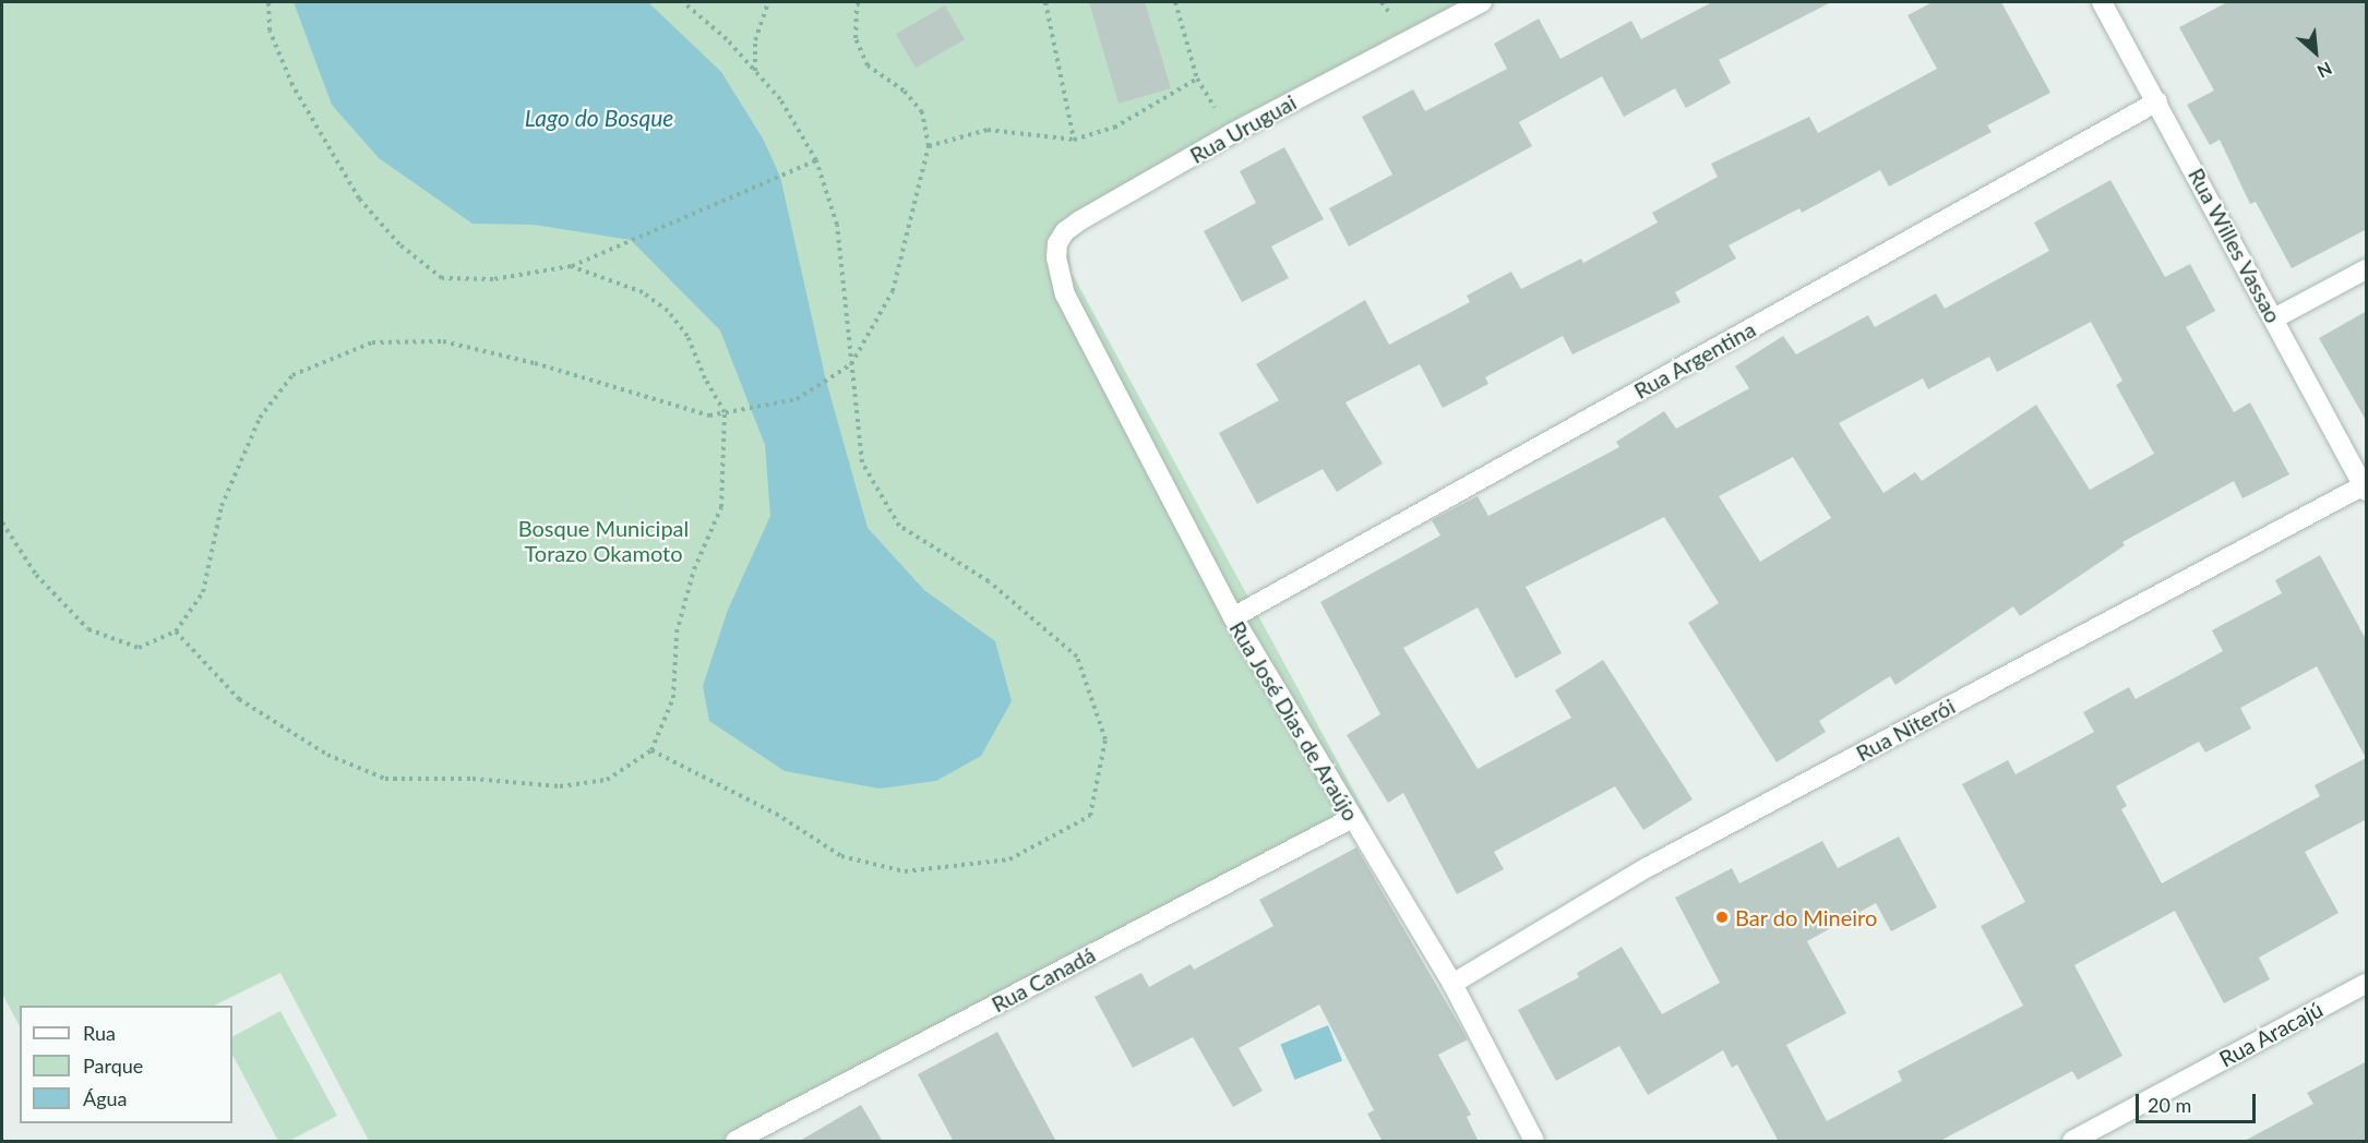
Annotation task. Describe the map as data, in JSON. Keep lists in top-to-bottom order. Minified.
{"streets":{"street":["Rua Uruguai","Rua Willes Vassao","Rua Argentina","Rua José Dias de Araújo","Rua Niterói","Rua Canadá","Rua Aracajú"]},"crossings":[["Rua Uruguai","Rua José Dias de Araújo"],["Rua Willes Vassao","Rua Argentina"],["Rua Willes Vassao","Rua Niterói"],["Rua Argentina","Rua José Dias de Araújo"],["Rua José Dias de Araújo","Rua Niterói"],["Rua José Dias de Araújo","Rua Canadá"]],"water":["Lago do Bosque"],"parks":["Bosque Municipal Torazo Okamoto"],"places":["Bar do Mineiro"],"legend":["Rua","Parque","Água"],"scale_bar":"20 m","north":"bottom right"}
